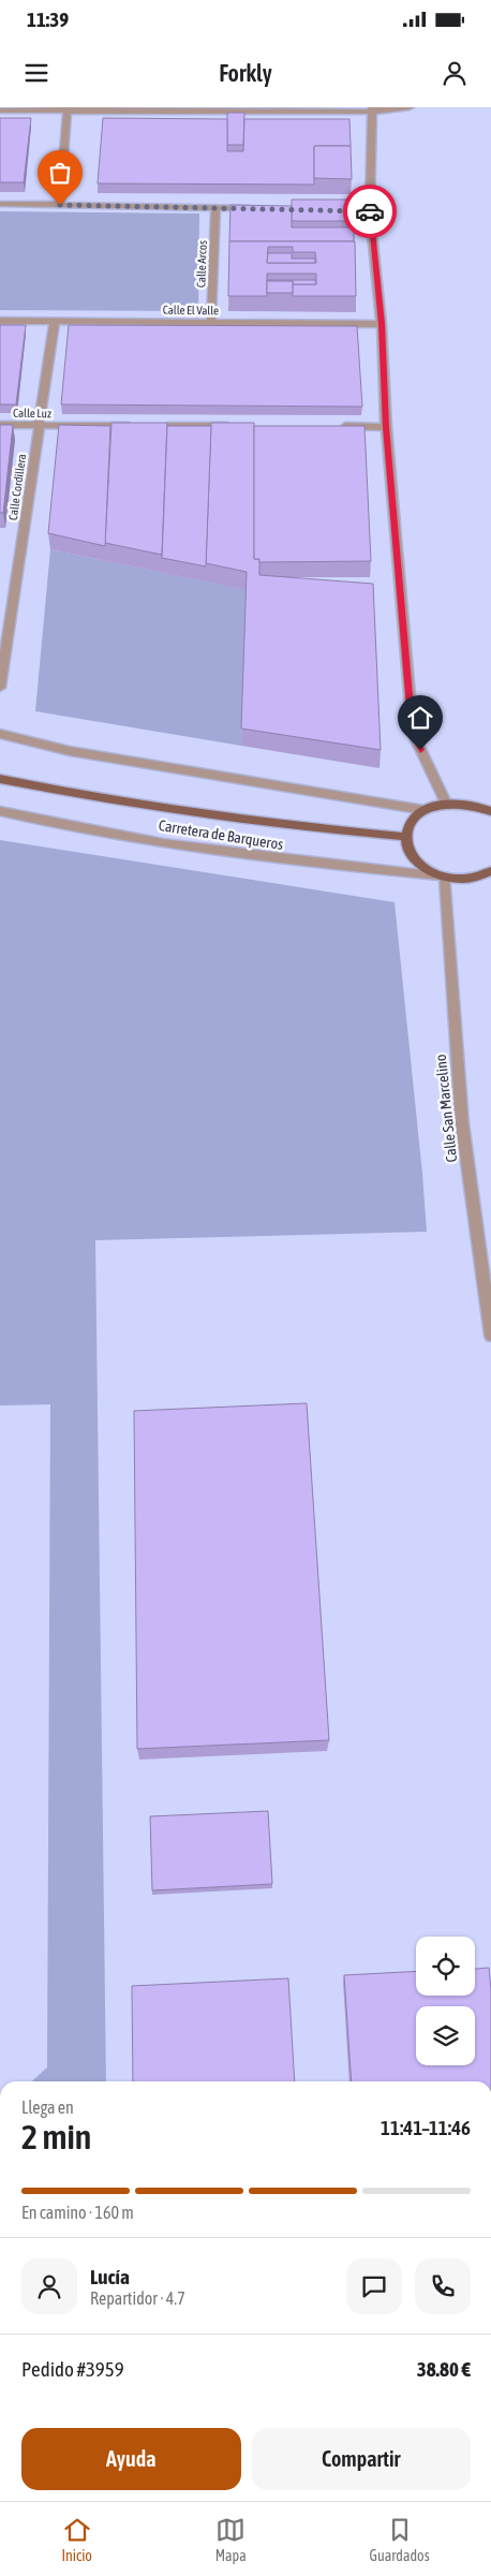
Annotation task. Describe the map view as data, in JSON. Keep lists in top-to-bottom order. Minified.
{"streets":{"main road":["Carretera de Barqueros"],"street":["Calle Arcos","Calle El Valle","Calle Luz","Calle Cordillera","Calle San Marcelino"]},"crossings":[["Calle Arcos","Calle El Valle"],["Calle El Valle","Calle Cordillera"],["Calle Luz","Calle Cordillera"],["Carretera de Barqueros","Calle San Marcelino"]],"page":{"status":"11:39","header":"Forkly","heading":["2 min","Llega en","11:41–11:46"],"panel":["Lucía","Repartidor · 4.7","Pedido #3959","38.80 €"],"bar":"En camino · 160 m","buttons":["Ayuda","Compartir"],"tabs":["Inicio","Mapa","Guardados"]}}
